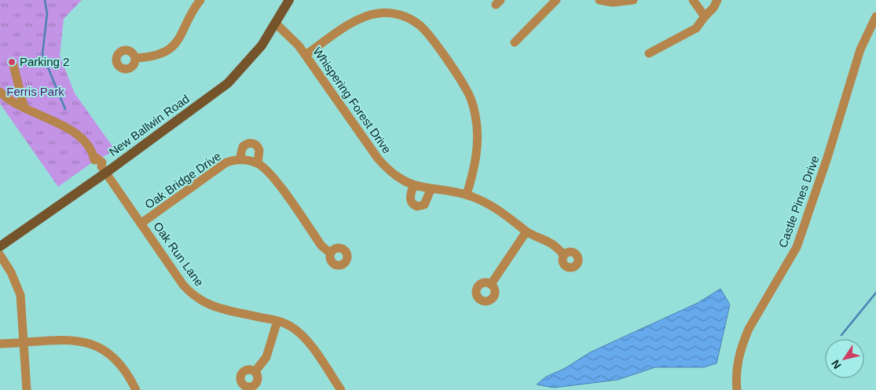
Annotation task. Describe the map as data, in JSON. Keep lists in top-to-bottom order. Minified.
{"streets":{"main road":["New Ballwin Road"],"street":["Whispering Forest Drive","Oak Bridge Drive","Castle Pines Drive","Oak Run Lane"]},"crossings":[["Whispering Forest Drive","New Ballwin Road"],["New Ballwin Road","Oak Run Lane"],["Oak Bridge Drive","Oak Run Lane"]],"parks":["Ferris Park"],"places":["Parking 2"],"north":"bottom left"}
